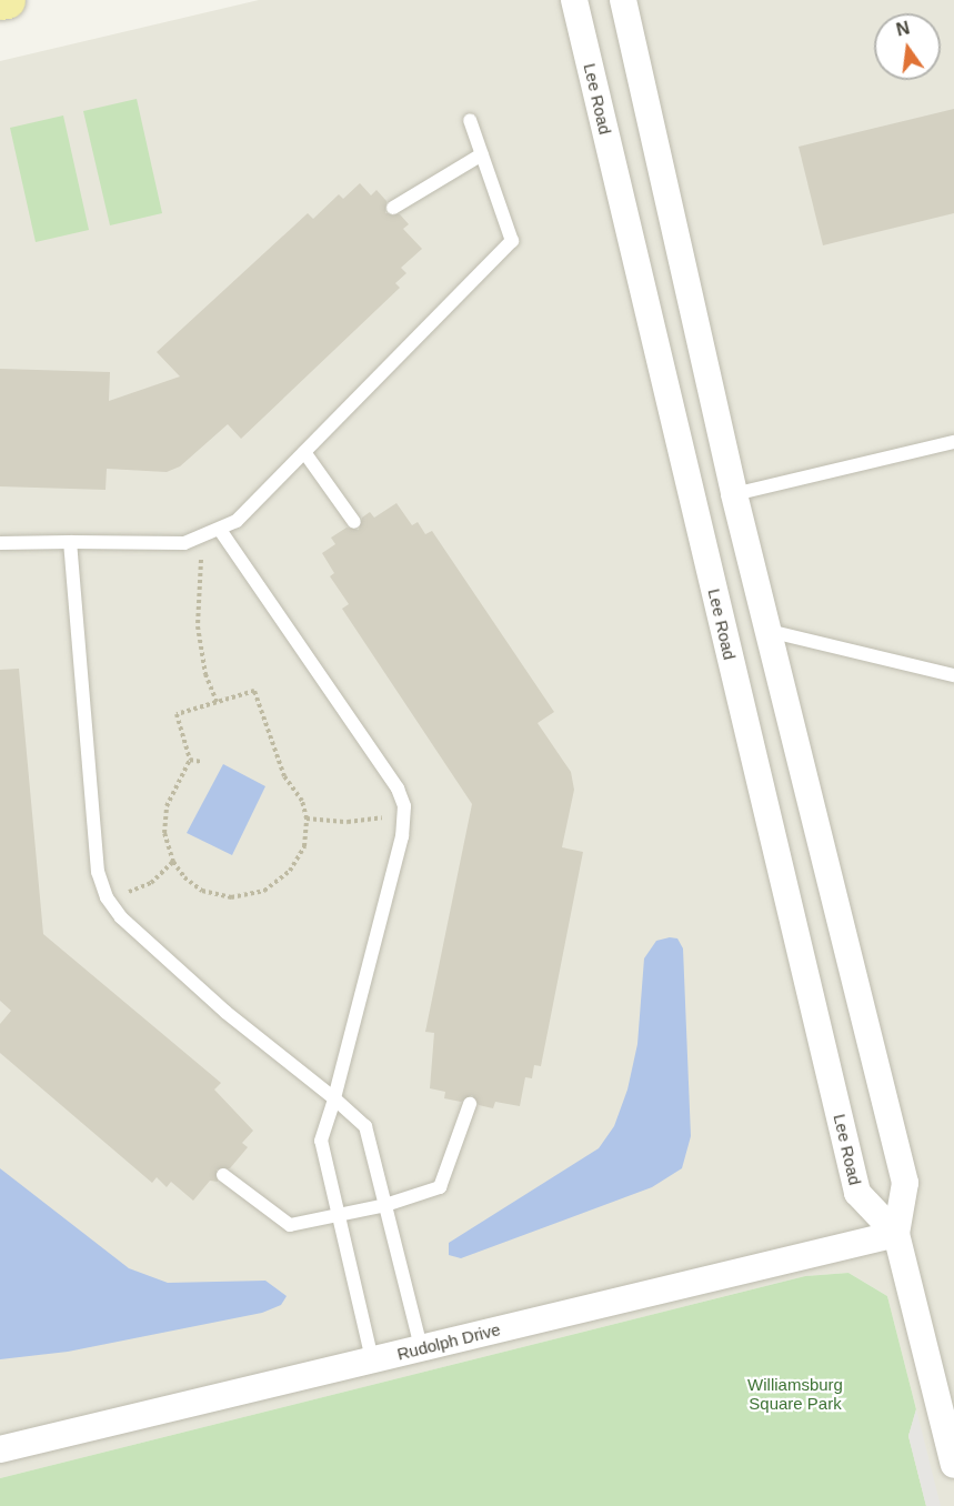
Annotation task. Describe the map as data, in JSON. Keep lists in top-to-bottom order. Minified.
{"streets":{"street":["Lee Road","Rudolph Drive"]},"crossings":[["Lee Road","Rudolph Drive"]],"parks":["Williamsburg Square Park"],"north":"top"}
